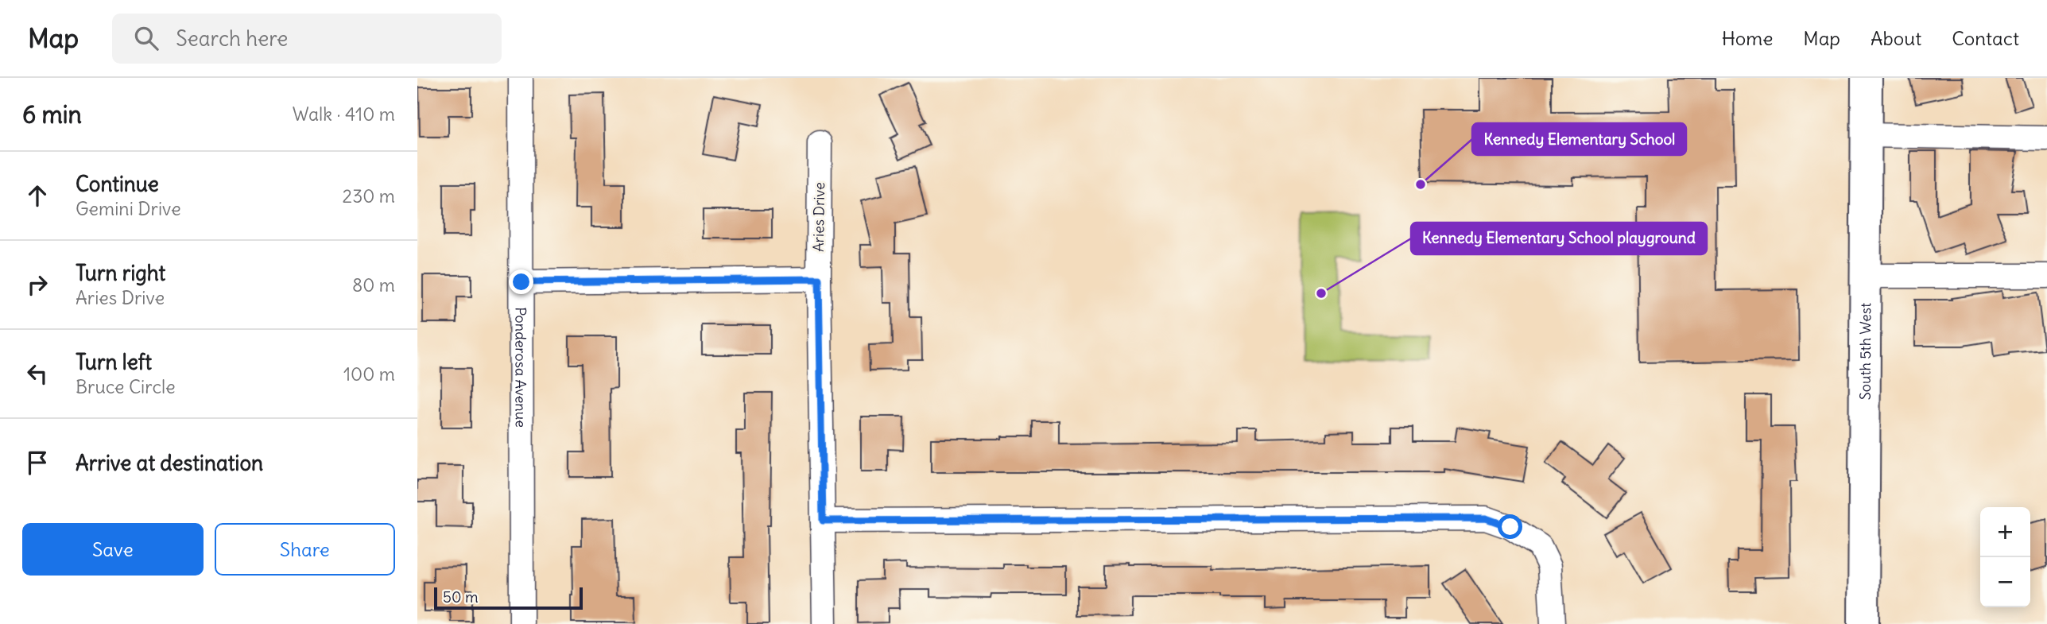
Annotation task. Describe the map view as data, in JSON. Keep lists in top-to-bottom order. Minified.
{"streets":{"street":["Aries Drive","South 5th West","Ponderosa Avenue"]},"places":["Kennedy Elementary School","Kennedy Elementary School playground"],"scale_bar":"50 m","page":{"header":"Map","search":"Search here","nav":["Home","Map","About","Contact"],"heading":["6 min","Walk · 410 m"],"list":[["Continue","Gemini Drive","230 m"],["Turn right","Aries Drive","80 m"],["Turn left","Bruce Circle","100 m"],"Arrive at destination"],"buttons":["Save","Share"],"map_buttons":["+","−"],"scale":"50 m"}}
